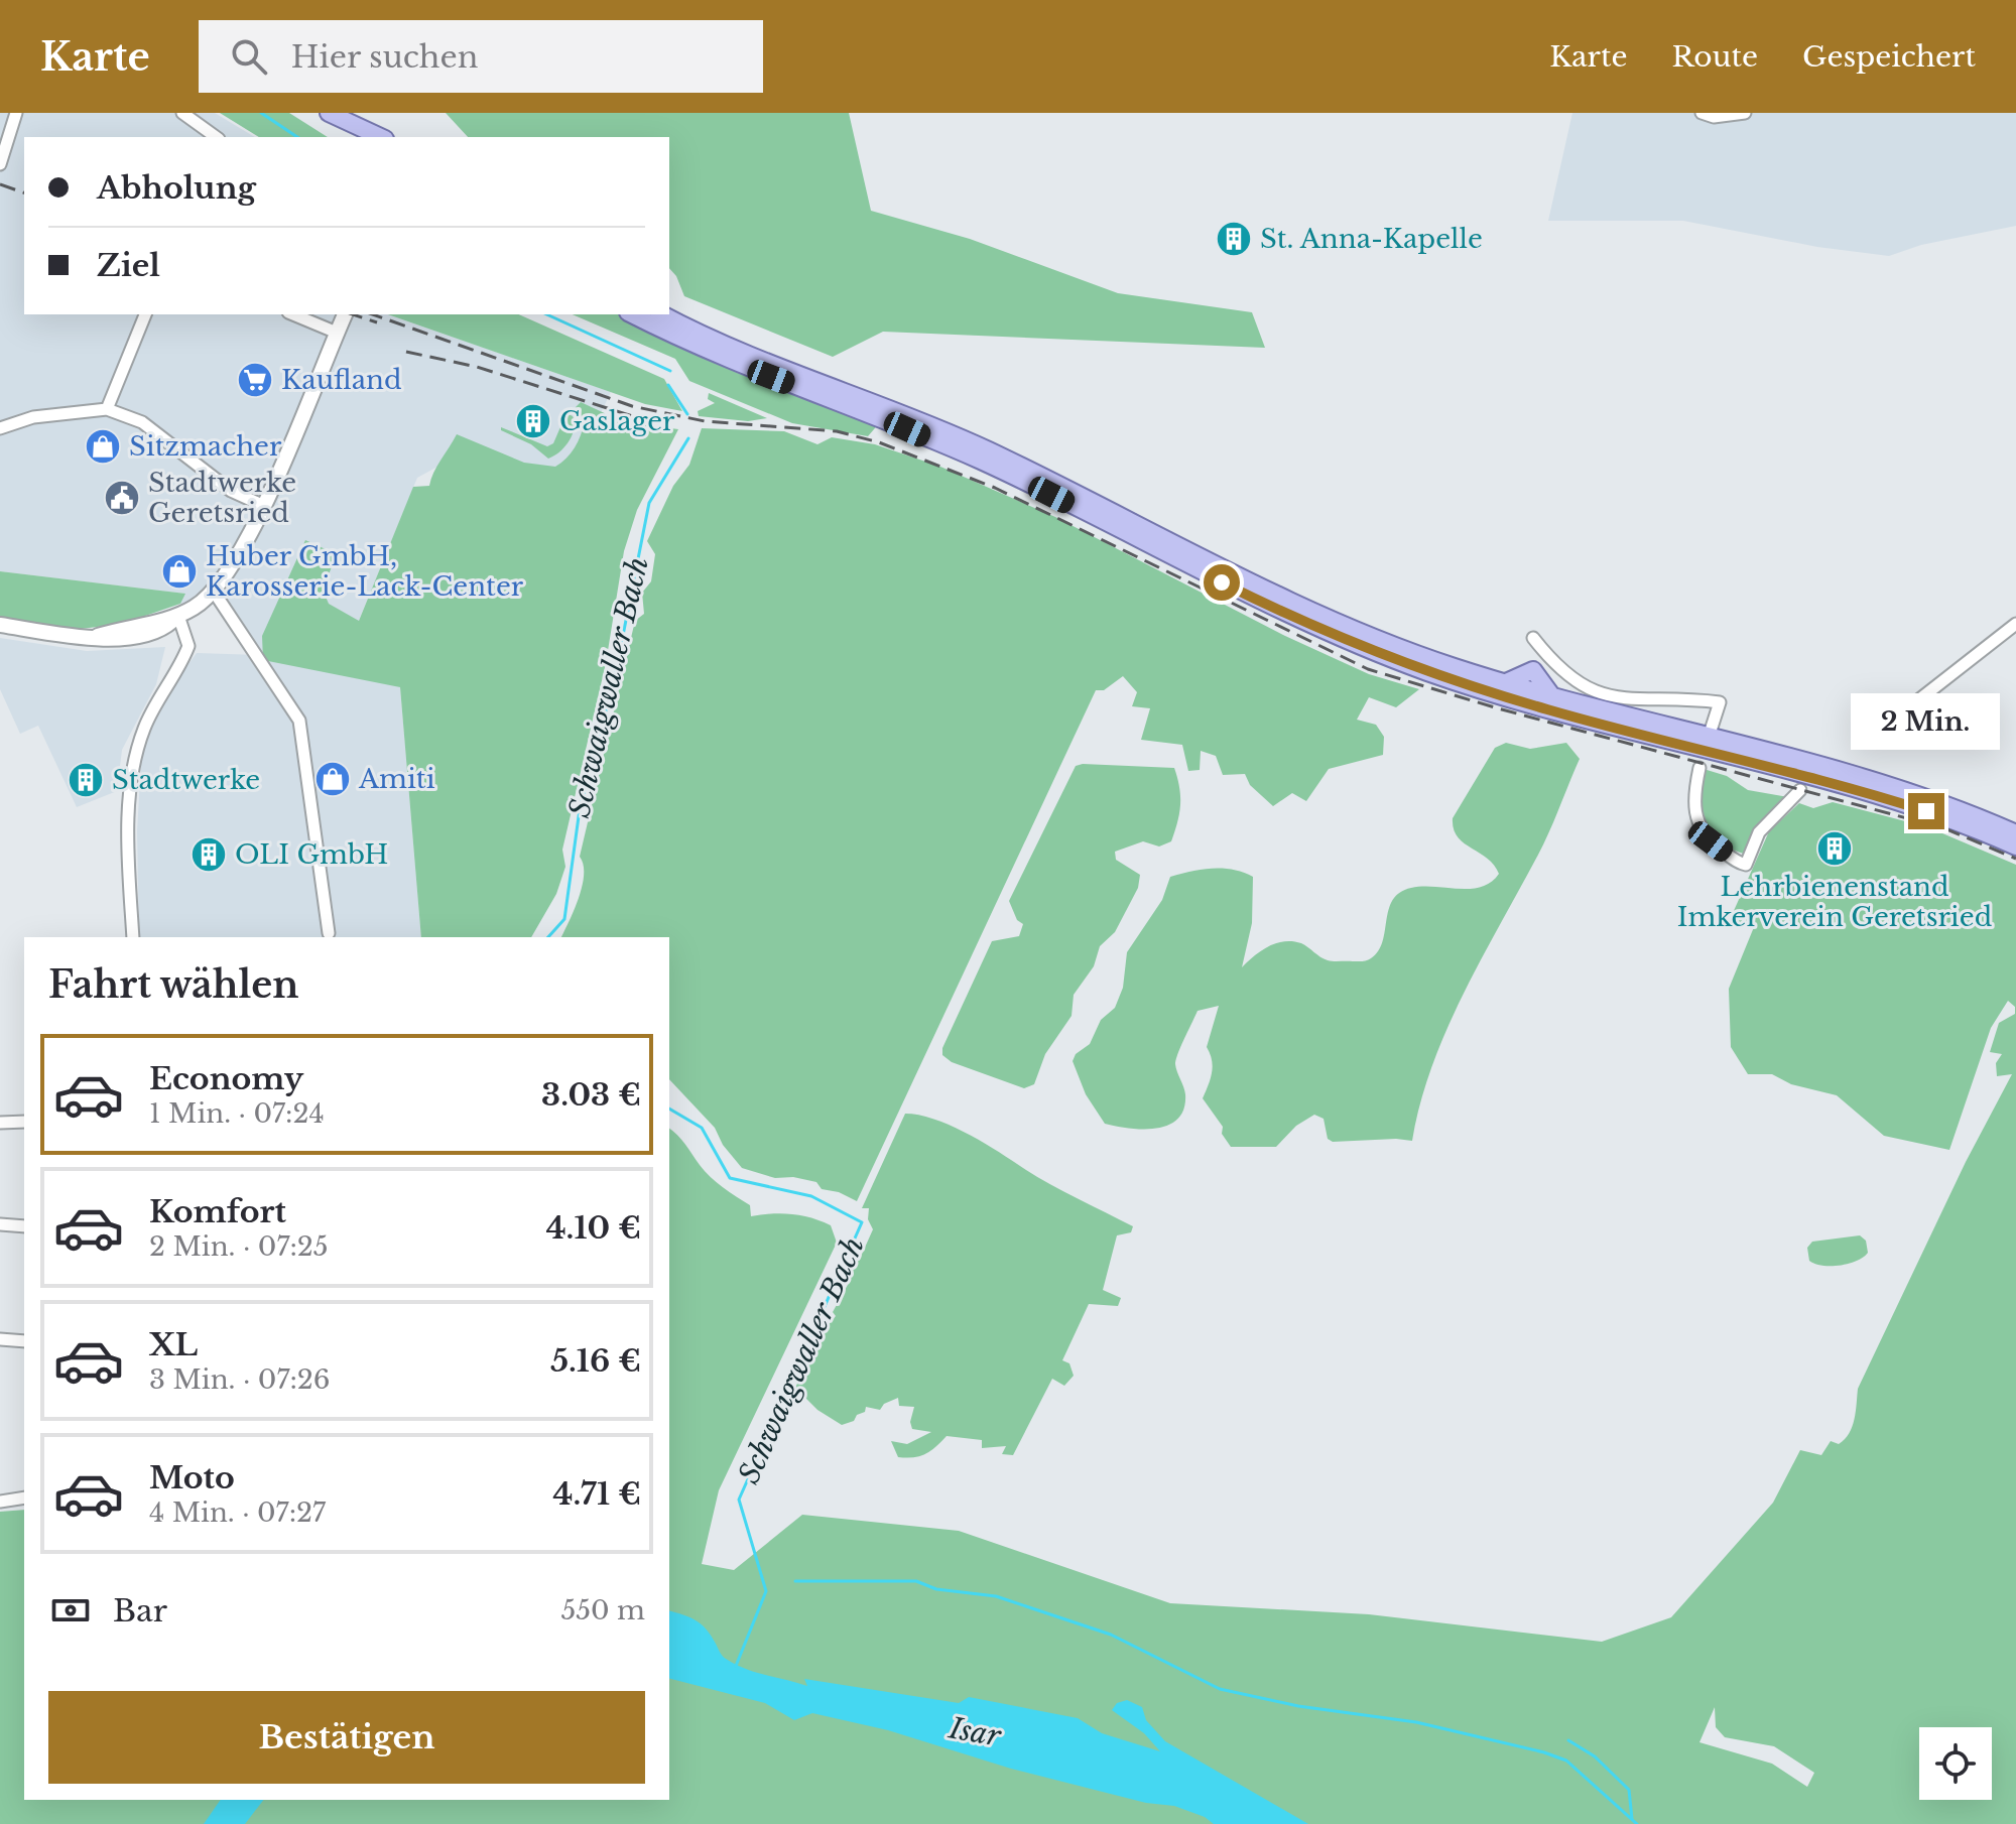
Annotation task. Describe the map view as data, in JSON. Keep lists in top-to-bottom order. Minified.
{"water":["Schwaigwaller Bach","Isar"],"places":{"building":["St. Anna-Kapelle","Gaslager","Stadtwerke","Lehrbienenstand Imkerverein Geretsried","OLI GmbH"],"supermarket":["Kaufland"],"shop":["Sitzmacher","Huber GmbH, Karosserie-Lack-Center","Amiti"],"public building":["Stadtwerke Geretsried"]},"page":{"header":"Karte","search":"Hier suchen","nav":["Karte","Route","Gespeichert"],"banner":["Abholung","Ziel"],"bubble":"2 Min.","heading":"Fahrt wählen","list":[{"name":"Economy","note":"1 Min. · 07:24","value":"3.03 €"},{"name":"Komfort","note":"2 Min. · 07:25","value":"4.10 €"},{"name":"XL","note":"3 Min. · 07:26","value":"5.16 €"},{"name":"Moto","note":"4 Min. · 07:27","value":"4.71 €"}],"pay":["Bar","550 m"],"buttons":"Bestätigen"}}
